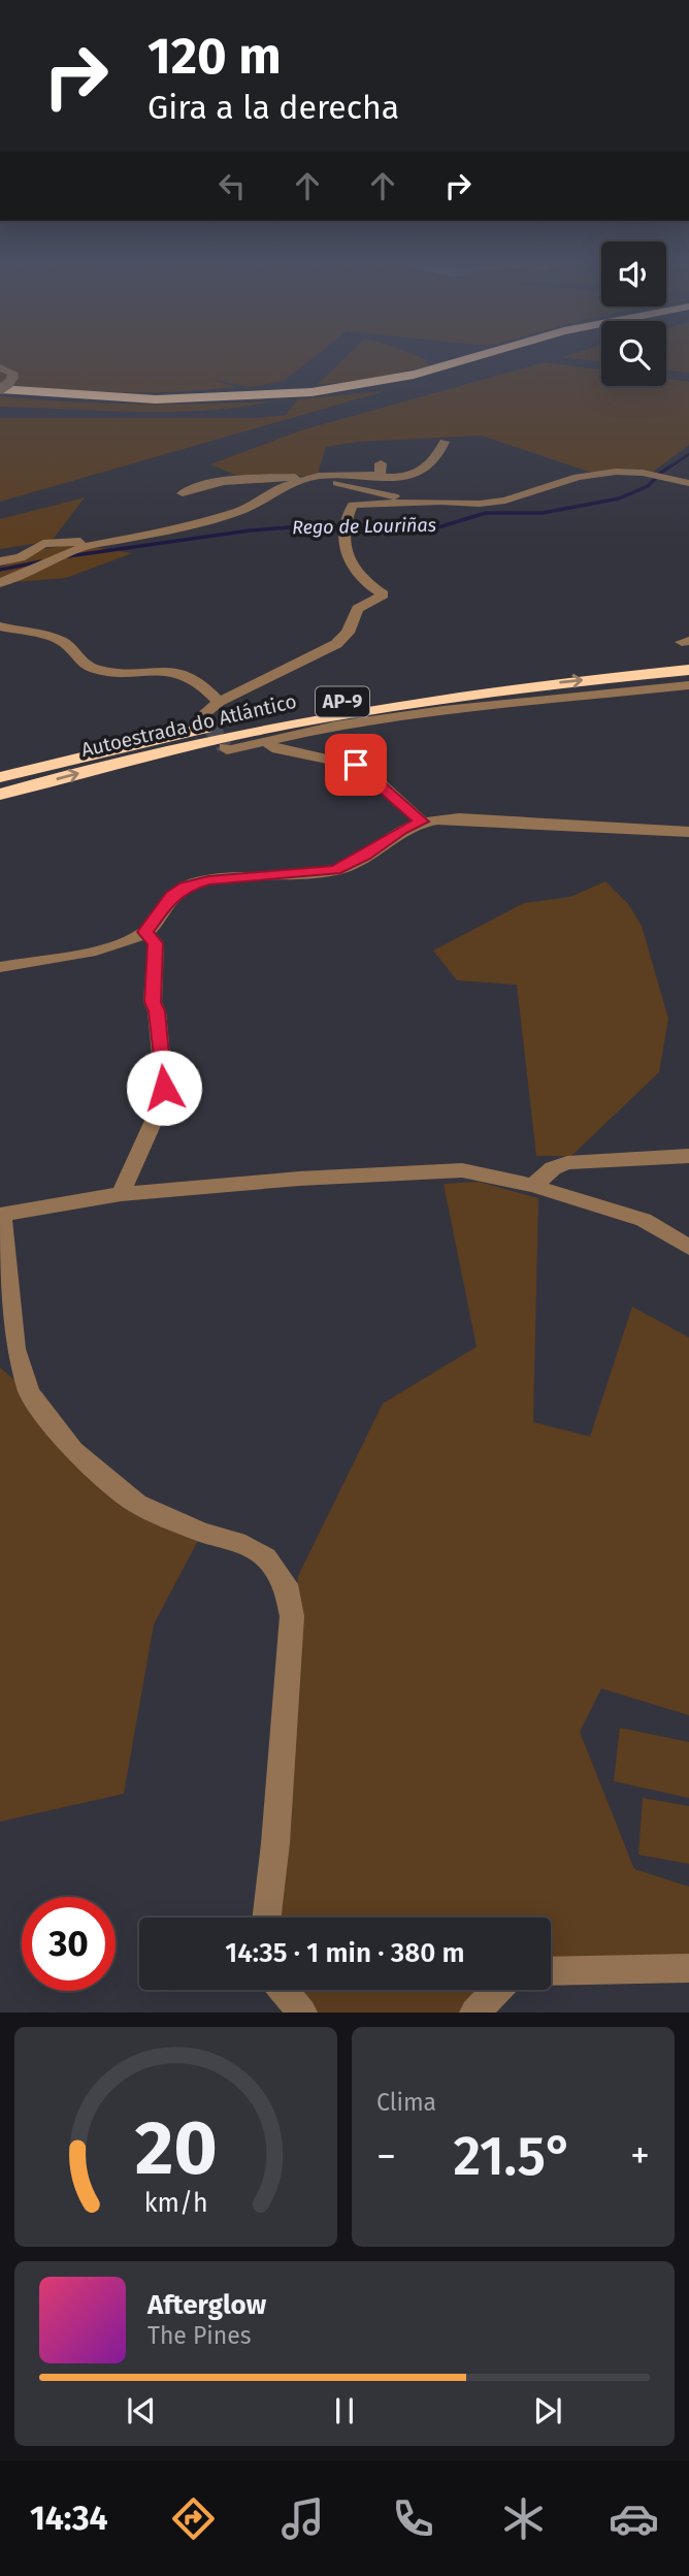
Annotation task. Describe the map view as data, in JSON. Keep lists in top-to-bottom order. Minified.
{"streets":{"highway":["AP-9","Autoestrada do Atlántico"]},"water":["Rego de Louriñas"],"page":{"turn":["120 m","Gira a la derecha"],"limit":"30","trip":"14:35 · 1 min · 380 m","tile":"Clima","heat":["−","21.5°","+"],"song":["Afterglow","The Pines"],"tabs":"14:34","gauge":["20","km/h"]}}
